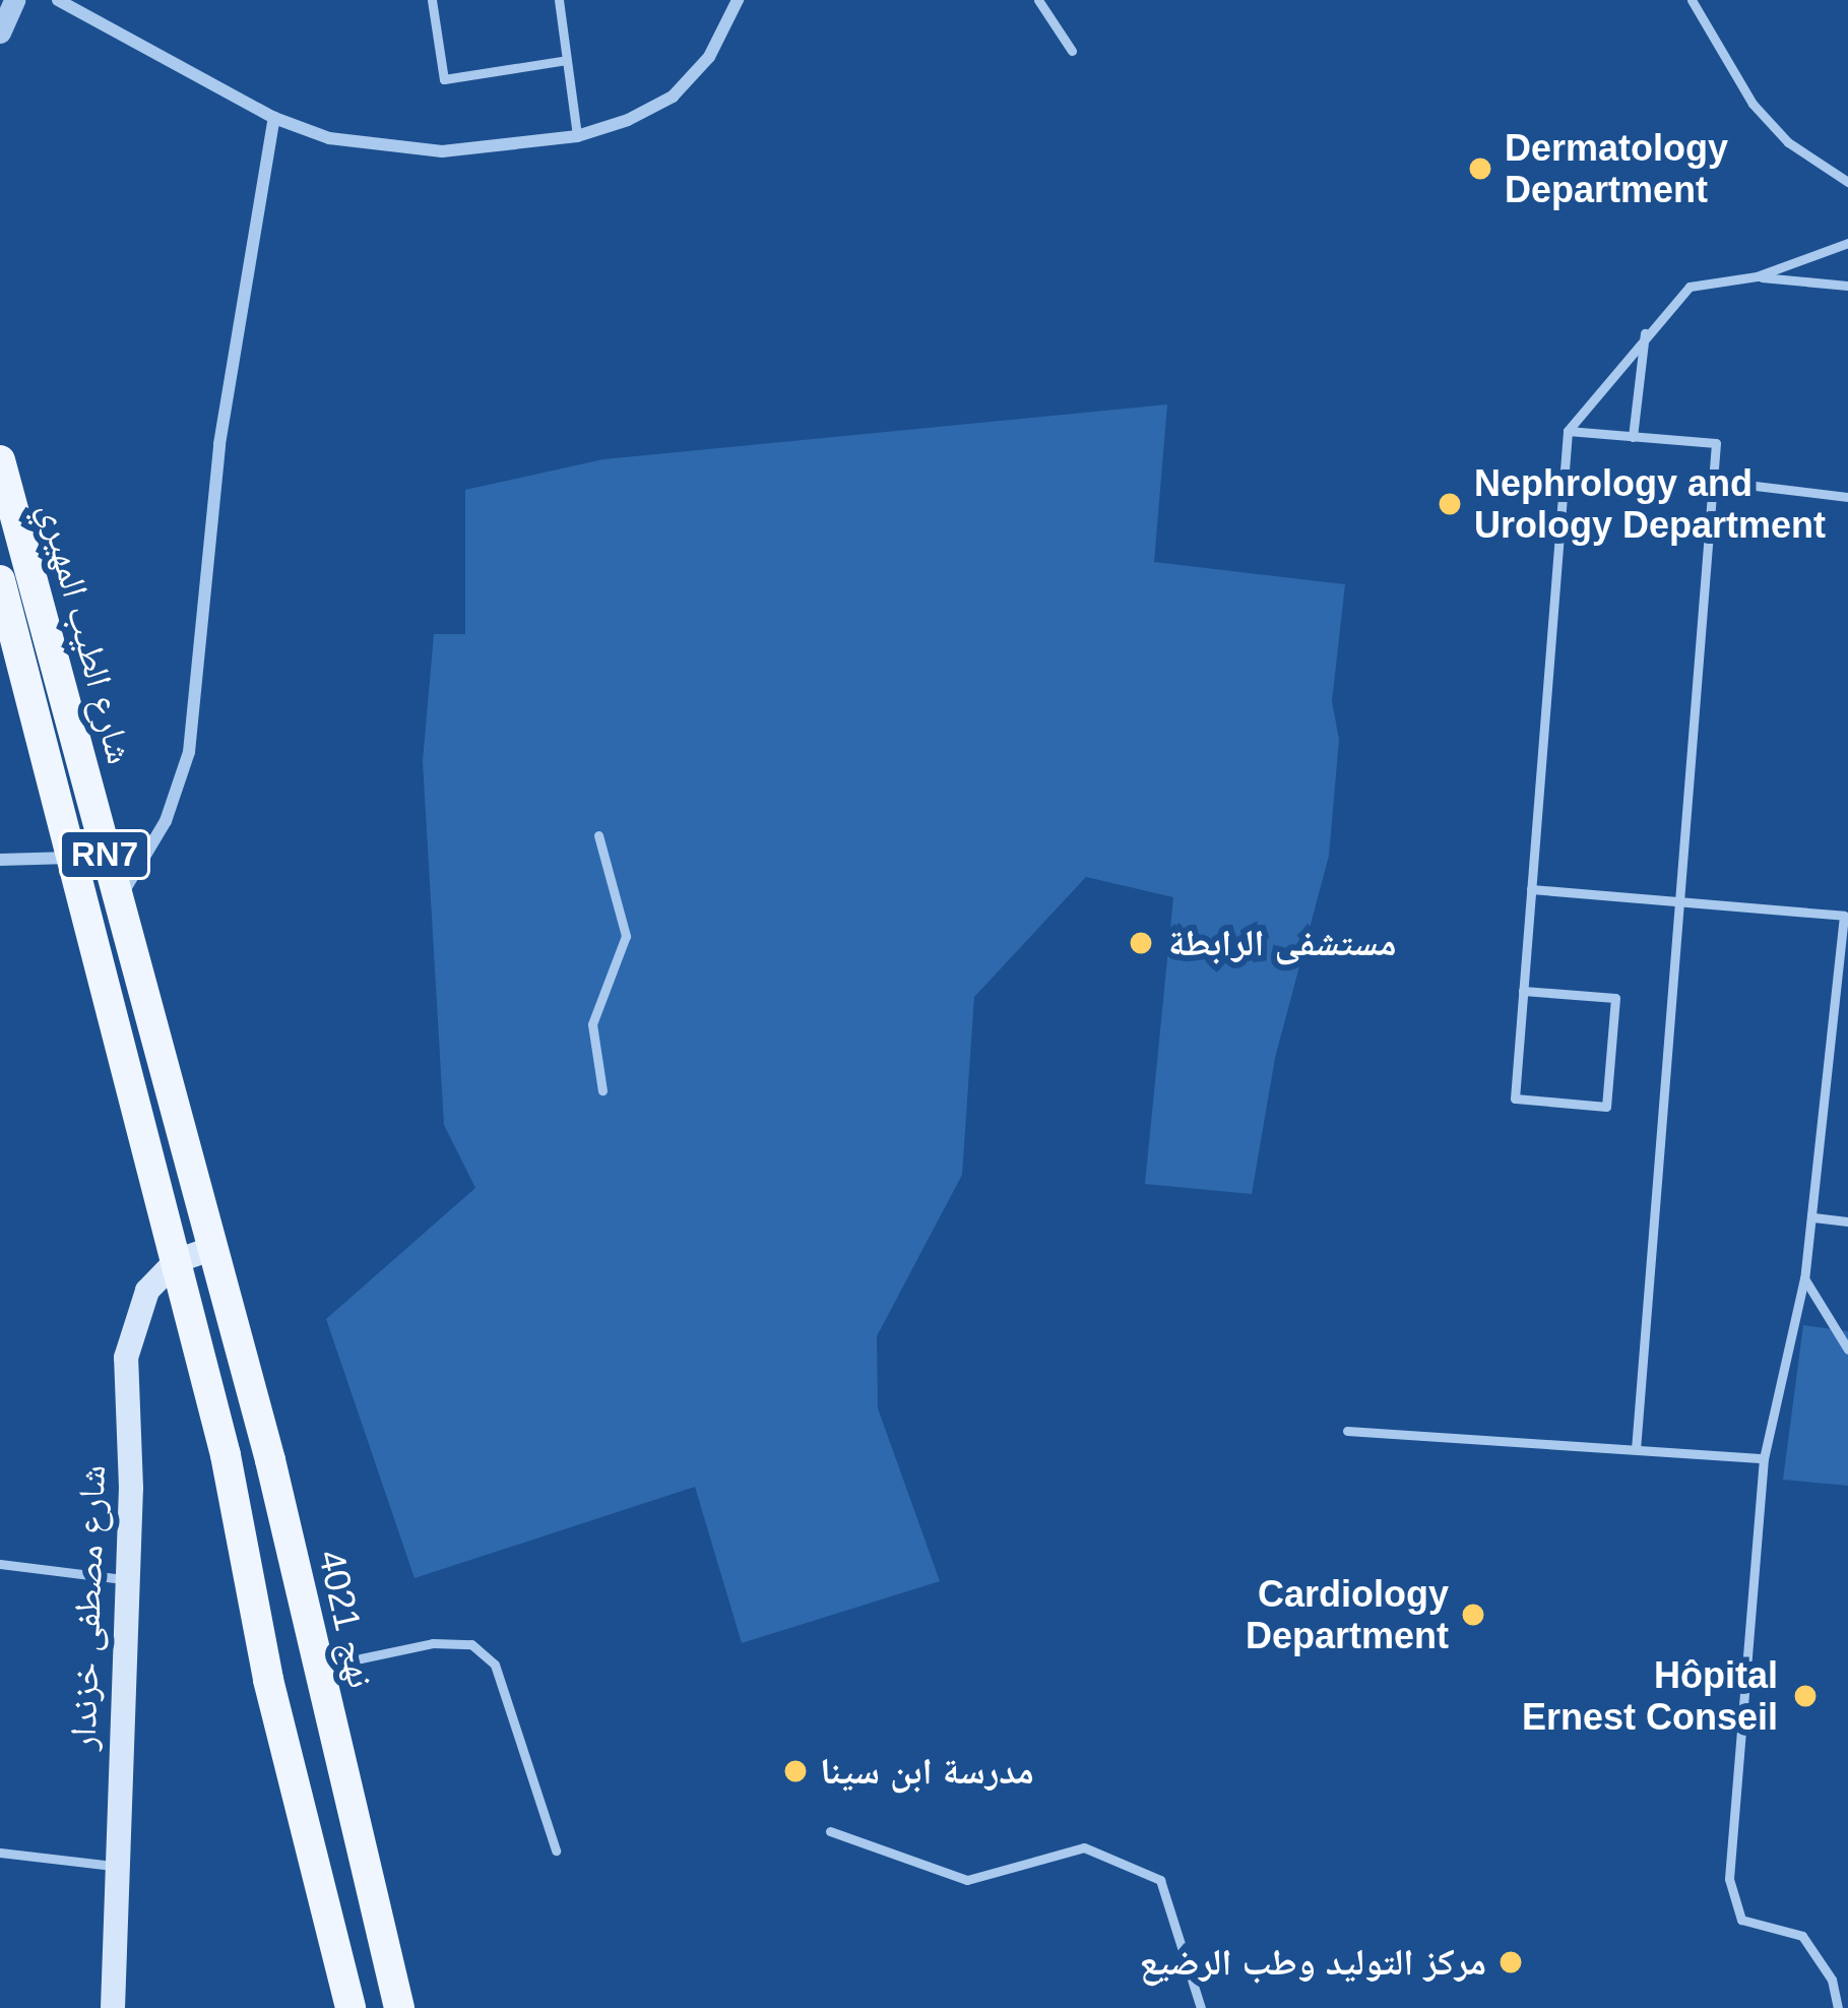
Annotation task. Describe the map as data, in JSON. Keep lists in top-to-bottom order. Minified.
{"streets":{"main road":["شارع الطيب المهيري","RN7","شارع مصطفى خزندار","نهج 4021"]},"crossings":[["شارع الطيب المهيري","RN7"],["شارع الطيب المهيري","شارع مصطفى خزندار"],["شارع الطيب المهيري","نهج 4021"],["RN7","شارع مصطفى خزندار"]],"places":["Dermatology Department","Nephrology and Urology Department","مستشفى الرابطة","Cardiology Department","Hôpital Ernest Conseil","مدرسة ابن سينا","مركز التوليد وطب الرضيع"]}
